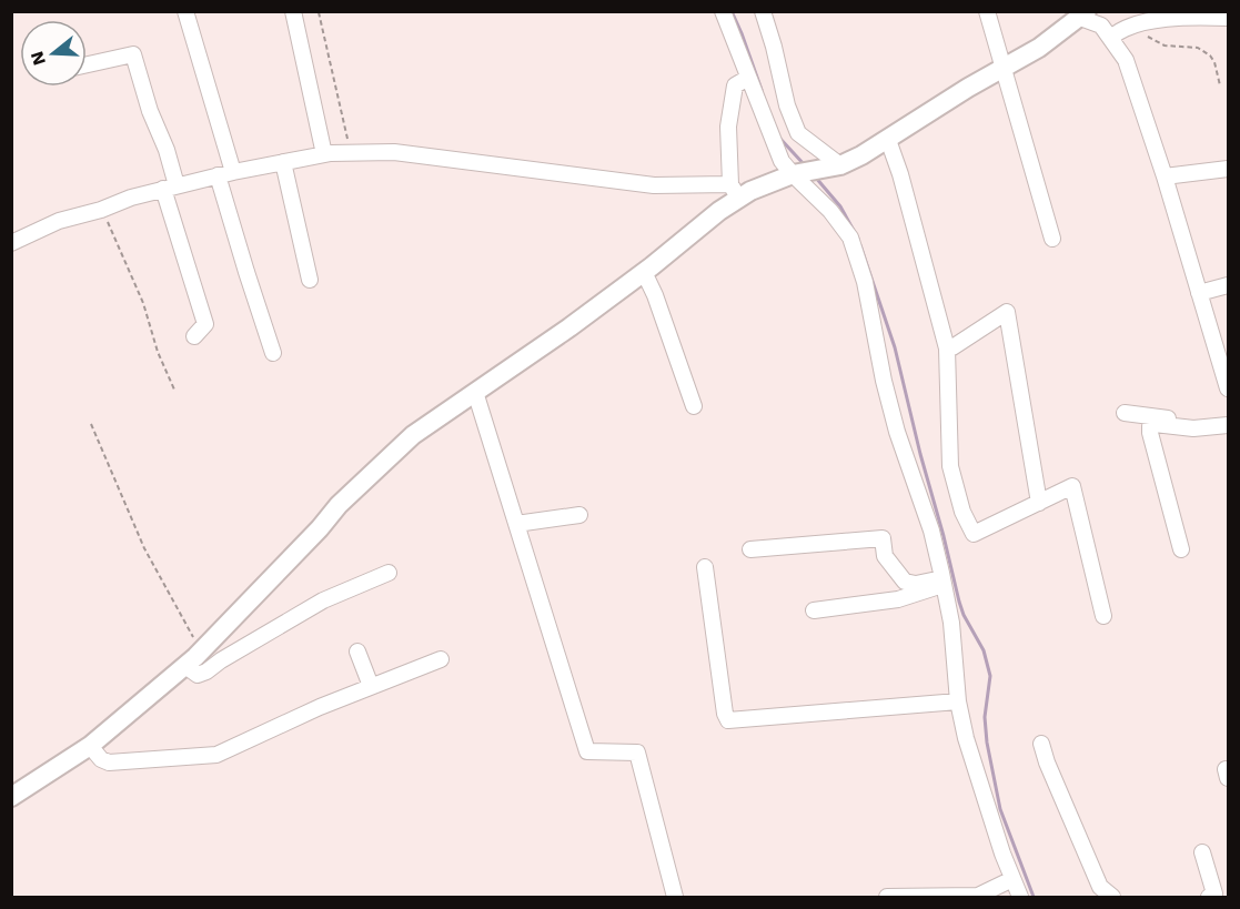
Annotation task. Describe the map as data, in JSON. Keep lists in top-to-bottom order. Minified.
{"north":"left"}
